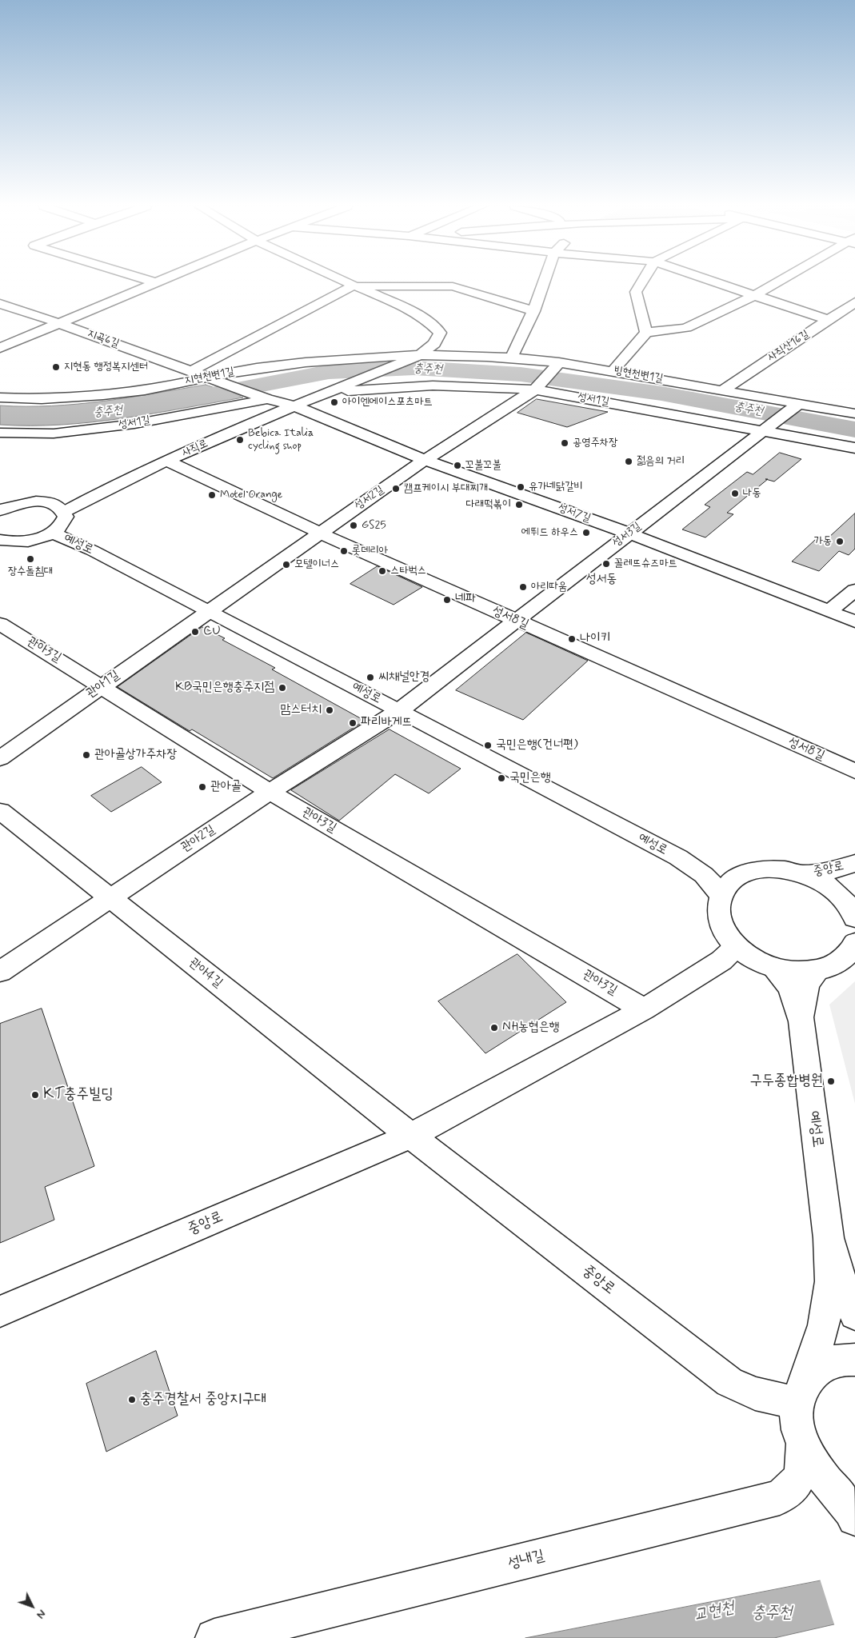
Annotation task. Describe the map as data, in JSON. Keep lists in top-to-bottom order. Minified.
{"streets":{"street":["지곡6길","사직산16길","빙현천변1길","지현천변1길","성서1길","사직로","성서2길","성서7길","성서3길","예성로","성서8길","관아3길","관아1길","관아2길","중앙로","관아4길","성내길"]},"crossings":[["지곡6길","지현천변1길"],["지곡6길","성서1길"],["지곡6길","성서7길"],["사직산16길","빙현천변1길"],["빙현천변1길","지현천변1길"],["빙현천변1길","사직로"],["빙현천변1길","성서2길"],["빙현천변1길","성서3길"],["지현천변1길","사직로"],["성서1길","사직로"],["성서1길","성서2길"],["성서1길","성서7길"],["성서1길","성서3길"],["사직로","성서7길"],["사직로","성서8길"],["성서2길","성서7길"],["성서2길","예성로"],["성서2길","성서8길"],["성서2길","관아1길"],["성서7길","성서3길"],["성서3길","예성로"],["성서3길","성서8길"],["성서3길","관아2길"],["예성로","관아1길"],["예성로","관아2길"],["예성로","중앙로"],["관아3길","관아1길"],["관아3길","관아2길"],["관아3길","중앙로"],["관아2길","관아4길"],["중앙로","관아4길"]],"districts":["성서동"],"water":["충주천","교현천"],"places":["지현동 행정복지센터","아이엔에이스포츠마트","Bebica Italia cycling shop","공영주차장","젊음의 거리","꼬불꼬불","유가네닭갈비","캠프케이시 부대찌개","나동","Motel Orange","다래떡볶이","GS25","에뛰드 하우스","가동","롯데리아","장수돌침대","꼴레뜨슈즈마트","모텔이너스","스타벅스","아리따움","네파","CU","나이키","씨채널안경","KB국민은행충주지점","맘스터치","파리바게뜨","국민은행(건너편)","관아골상가주차장","국민은행","관아골","NH농협은행","구두종합병원","KT충주빌딩","충주경찰서 중앙지구대"],"north":"bottom right"}
